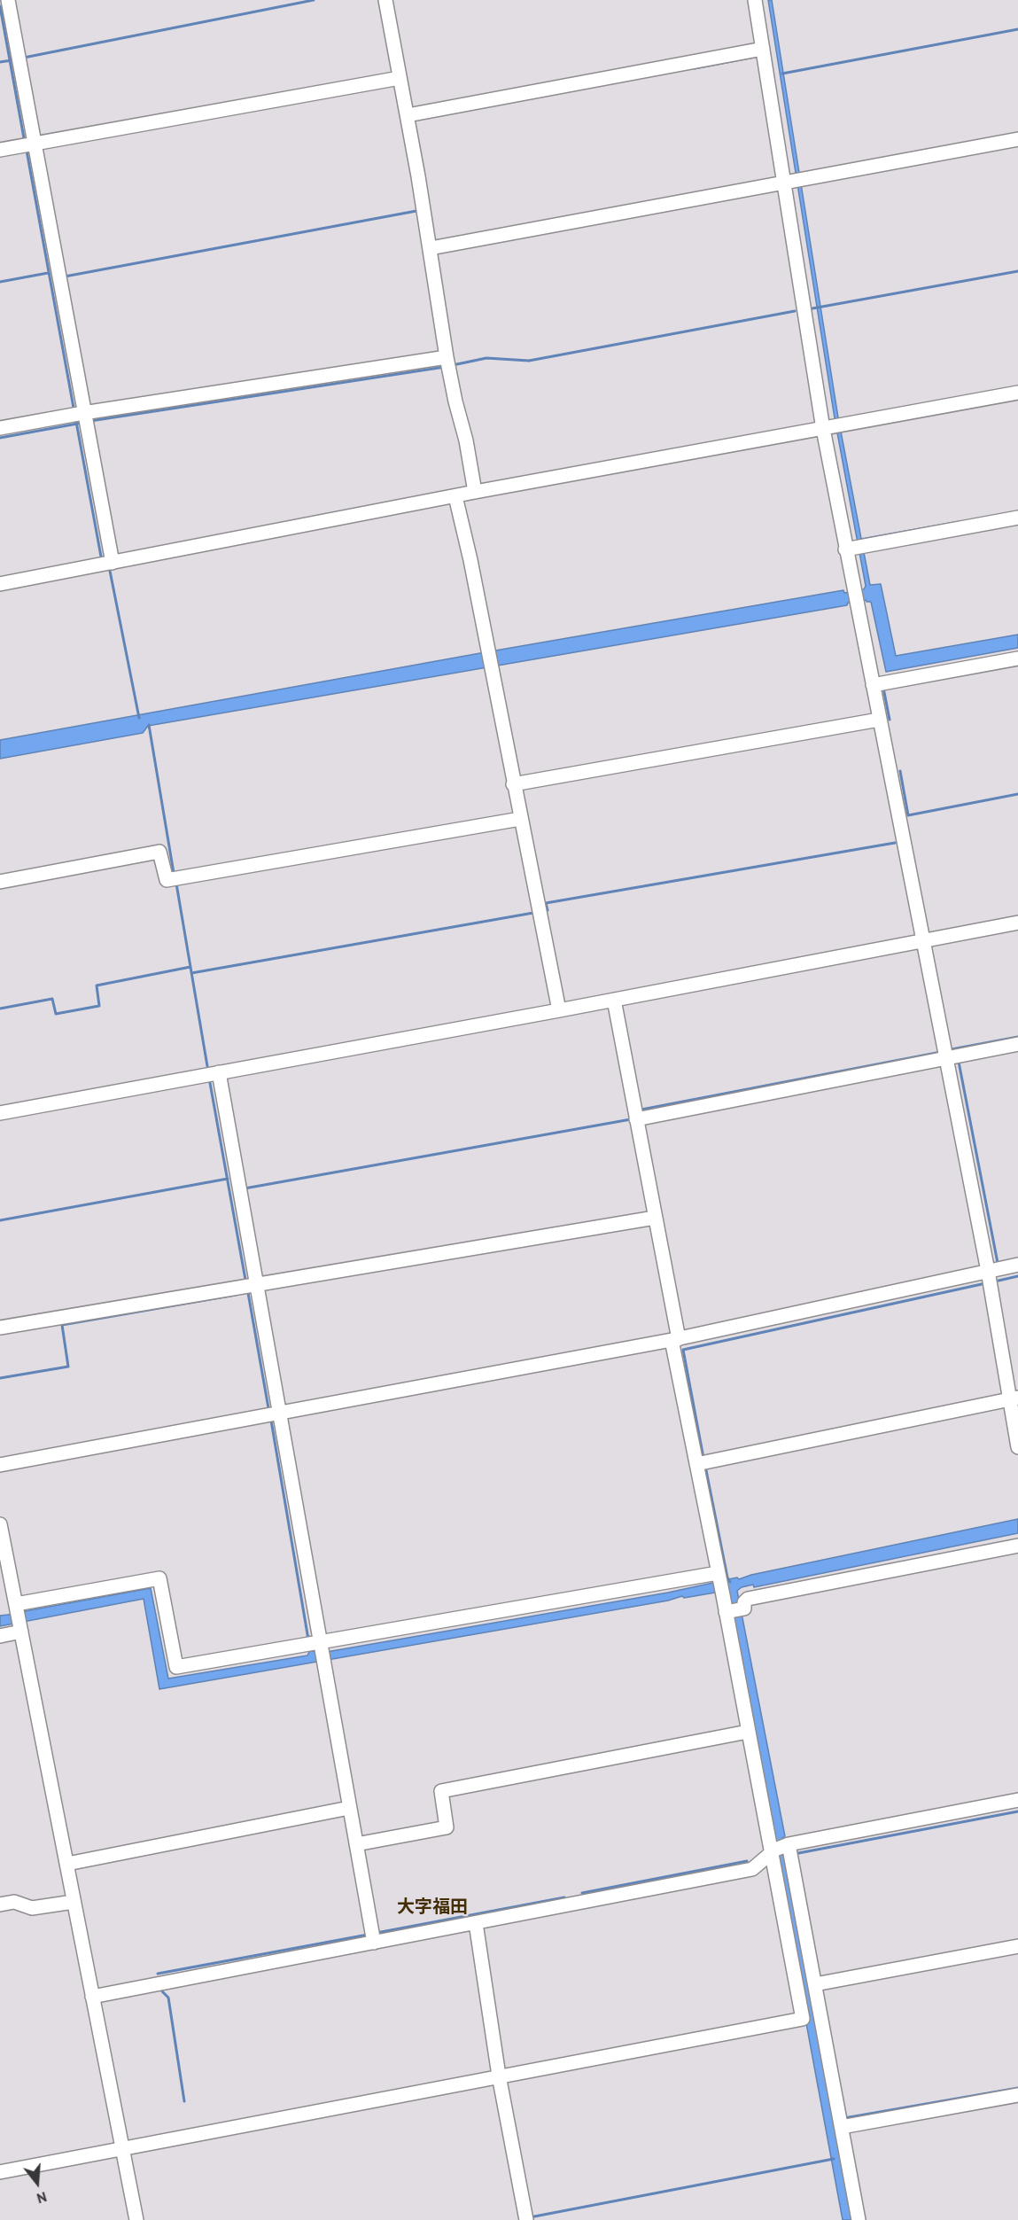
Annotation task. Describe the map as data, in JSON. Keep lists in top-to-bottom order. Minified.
{"districts":["大字福田"],"north":"bottom"}
